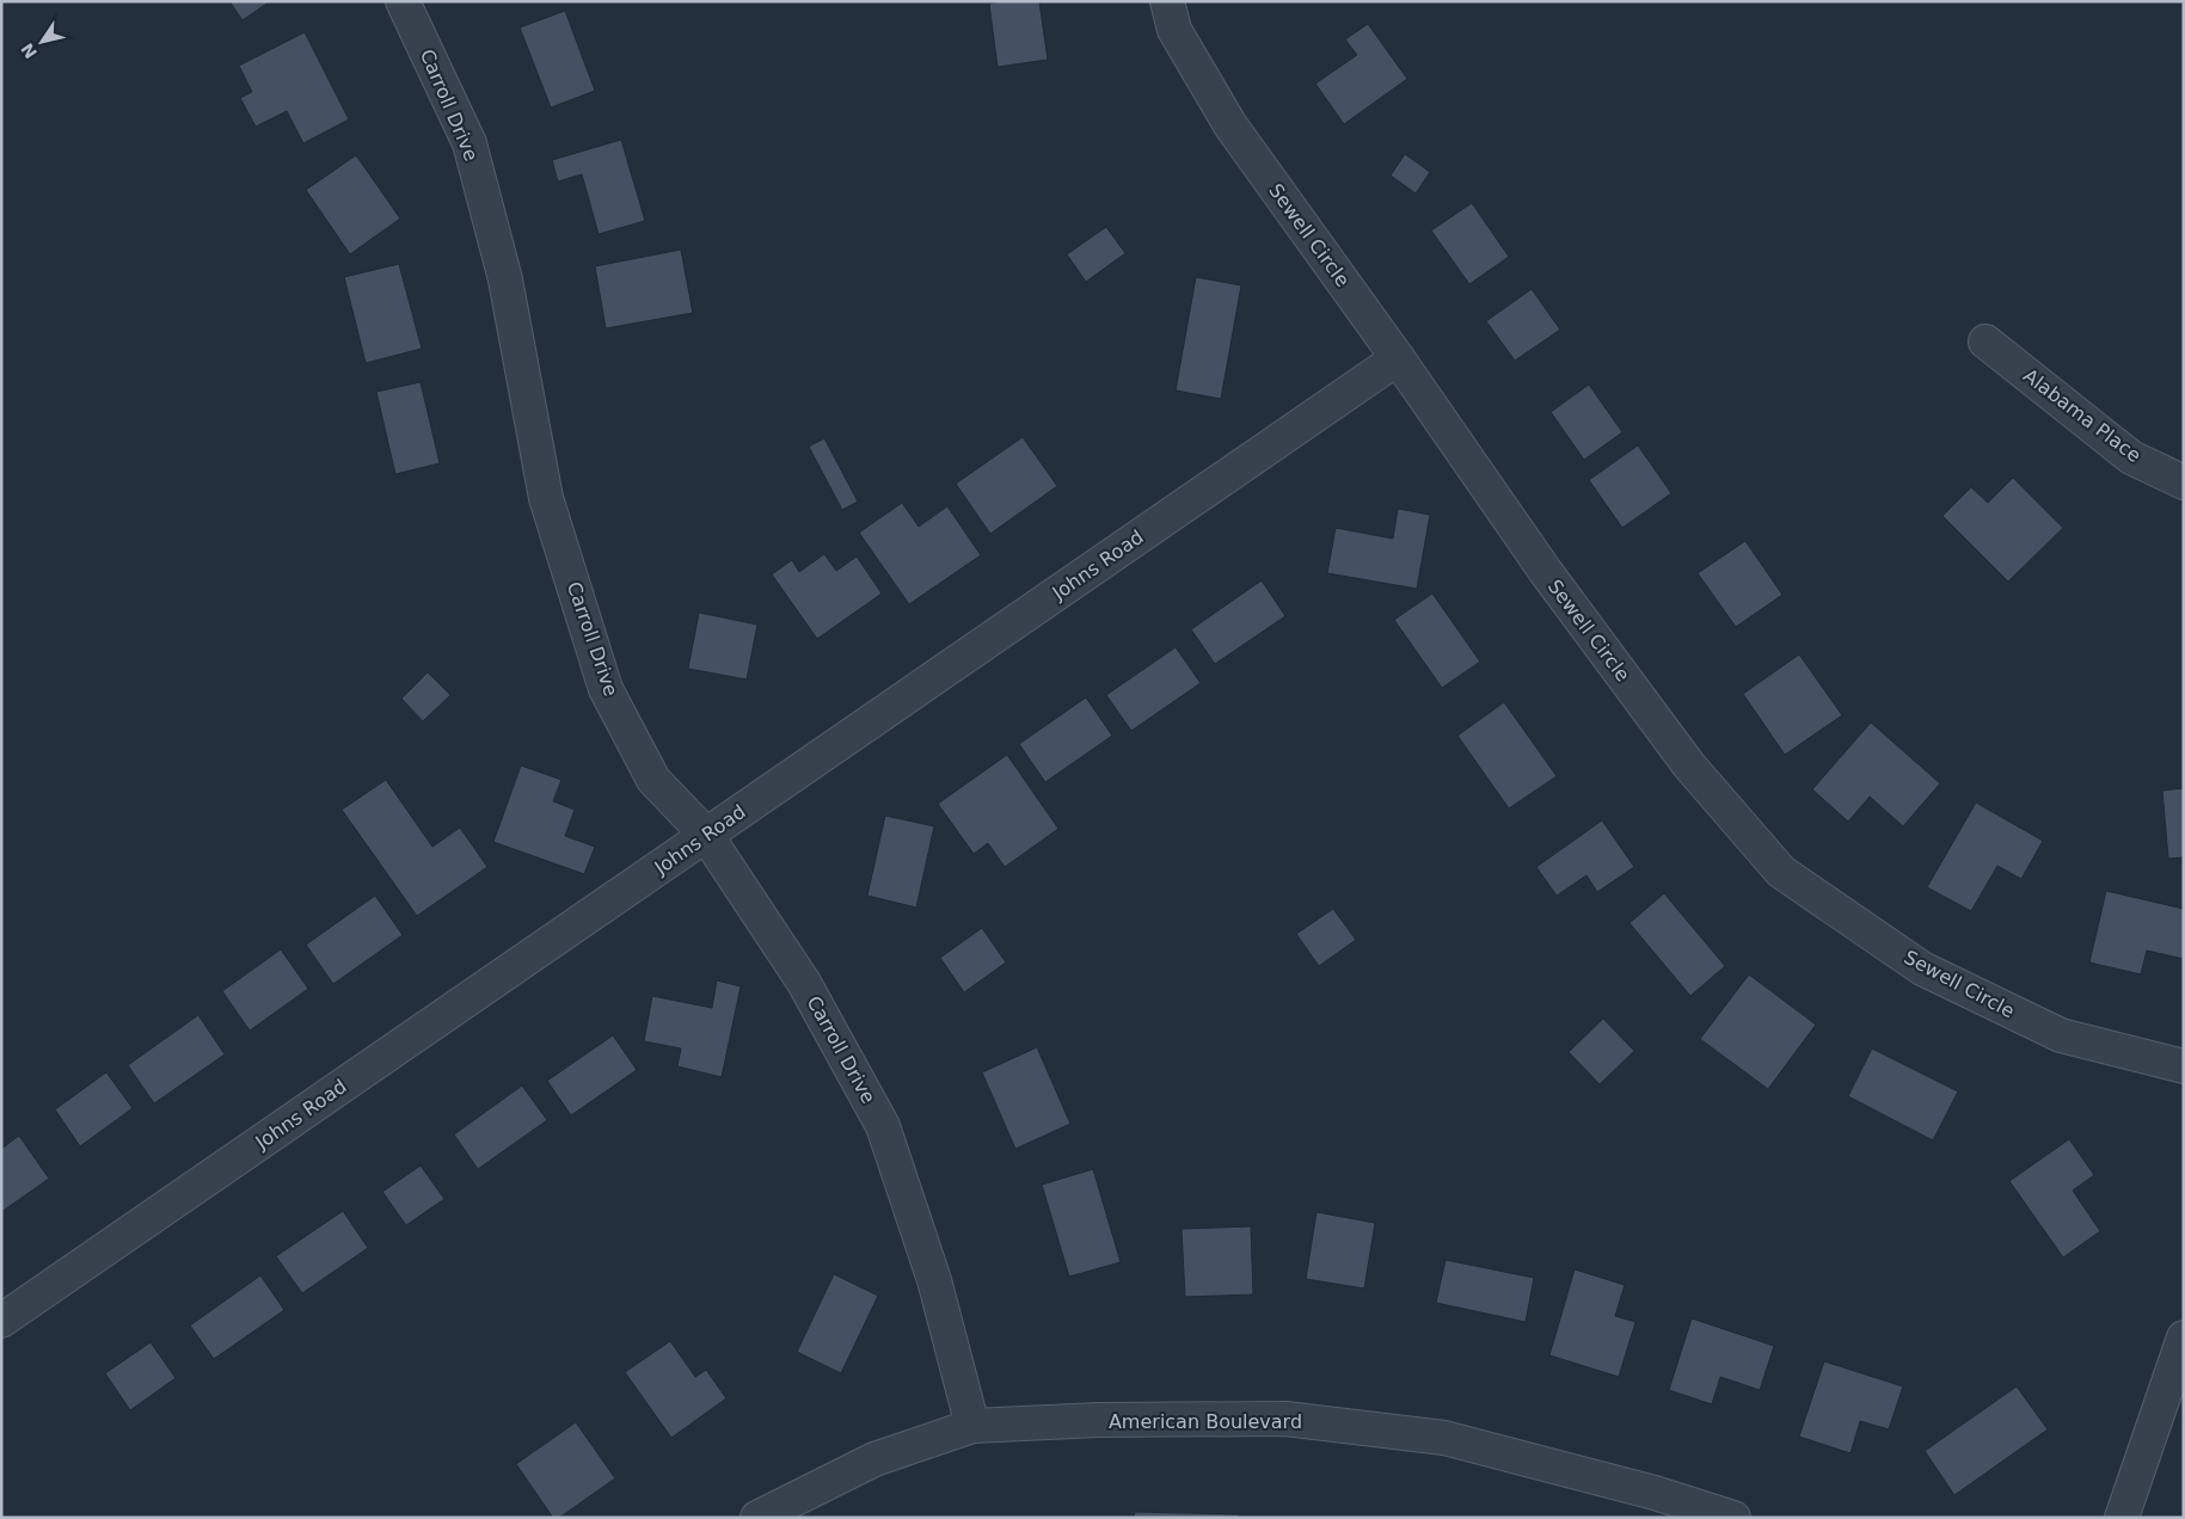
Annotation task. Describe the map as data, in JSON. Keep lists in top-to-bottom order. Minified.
{"streets":{"street":["Carroll Drive","Sewell Circle","Alabama Place","Johns Road","American Boulevard"]},"crossings":[["Carroll Drive","Johns Road"],["Carroll Drive","American Boulevard"],["Sewell Circle","Johns Road"]],"north":"bottom left"}
